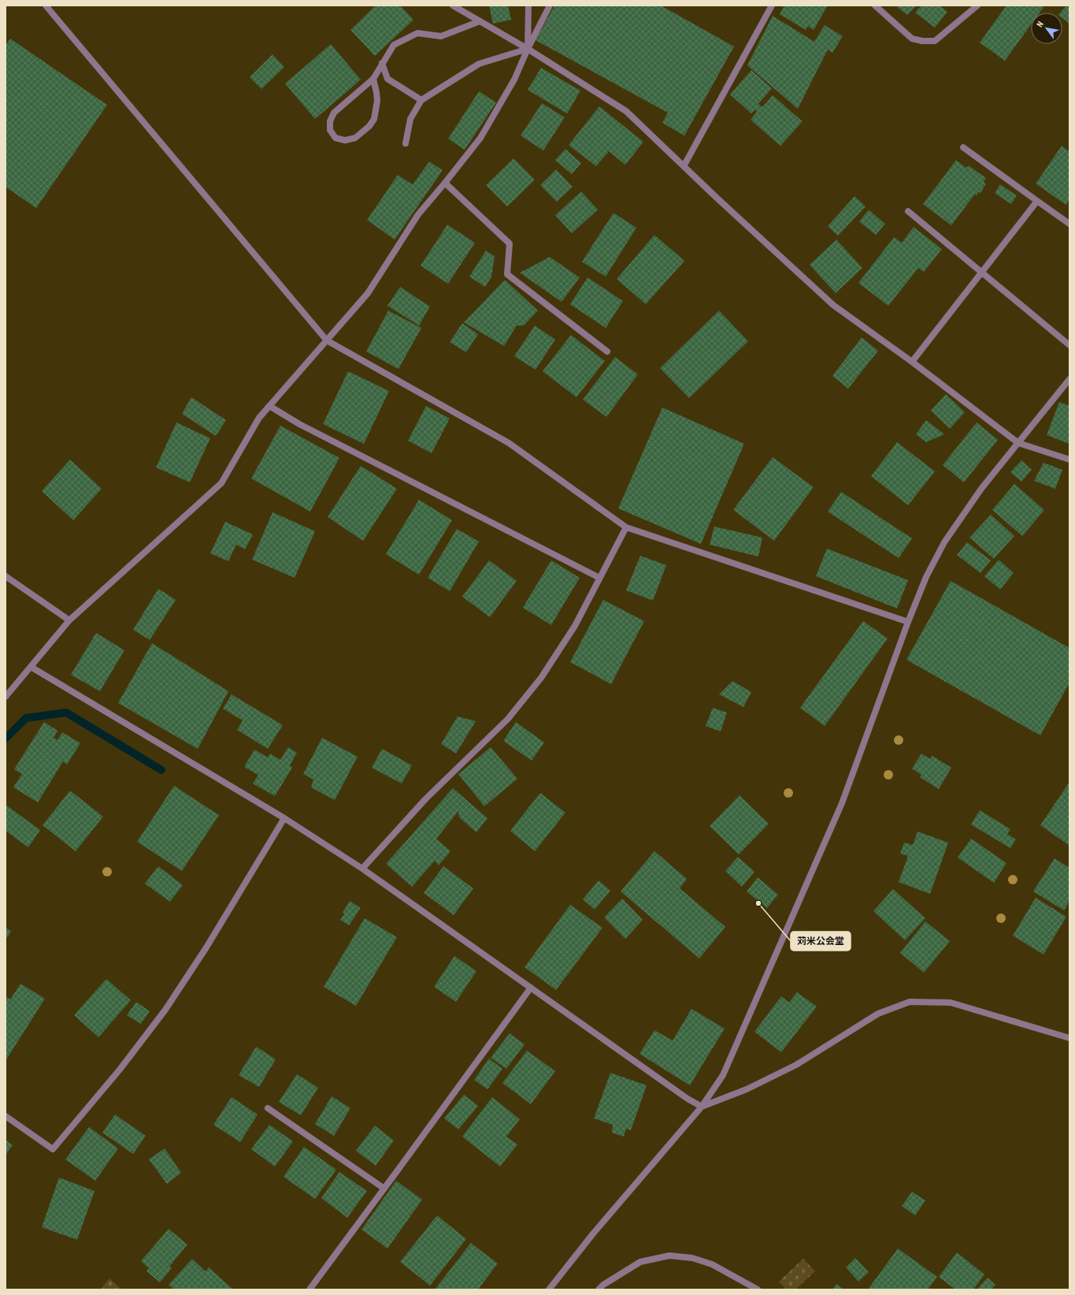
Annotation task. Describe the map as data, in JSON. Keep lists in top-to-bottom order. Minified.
{"places":["苅米公会堂"],"north":"top left"}
